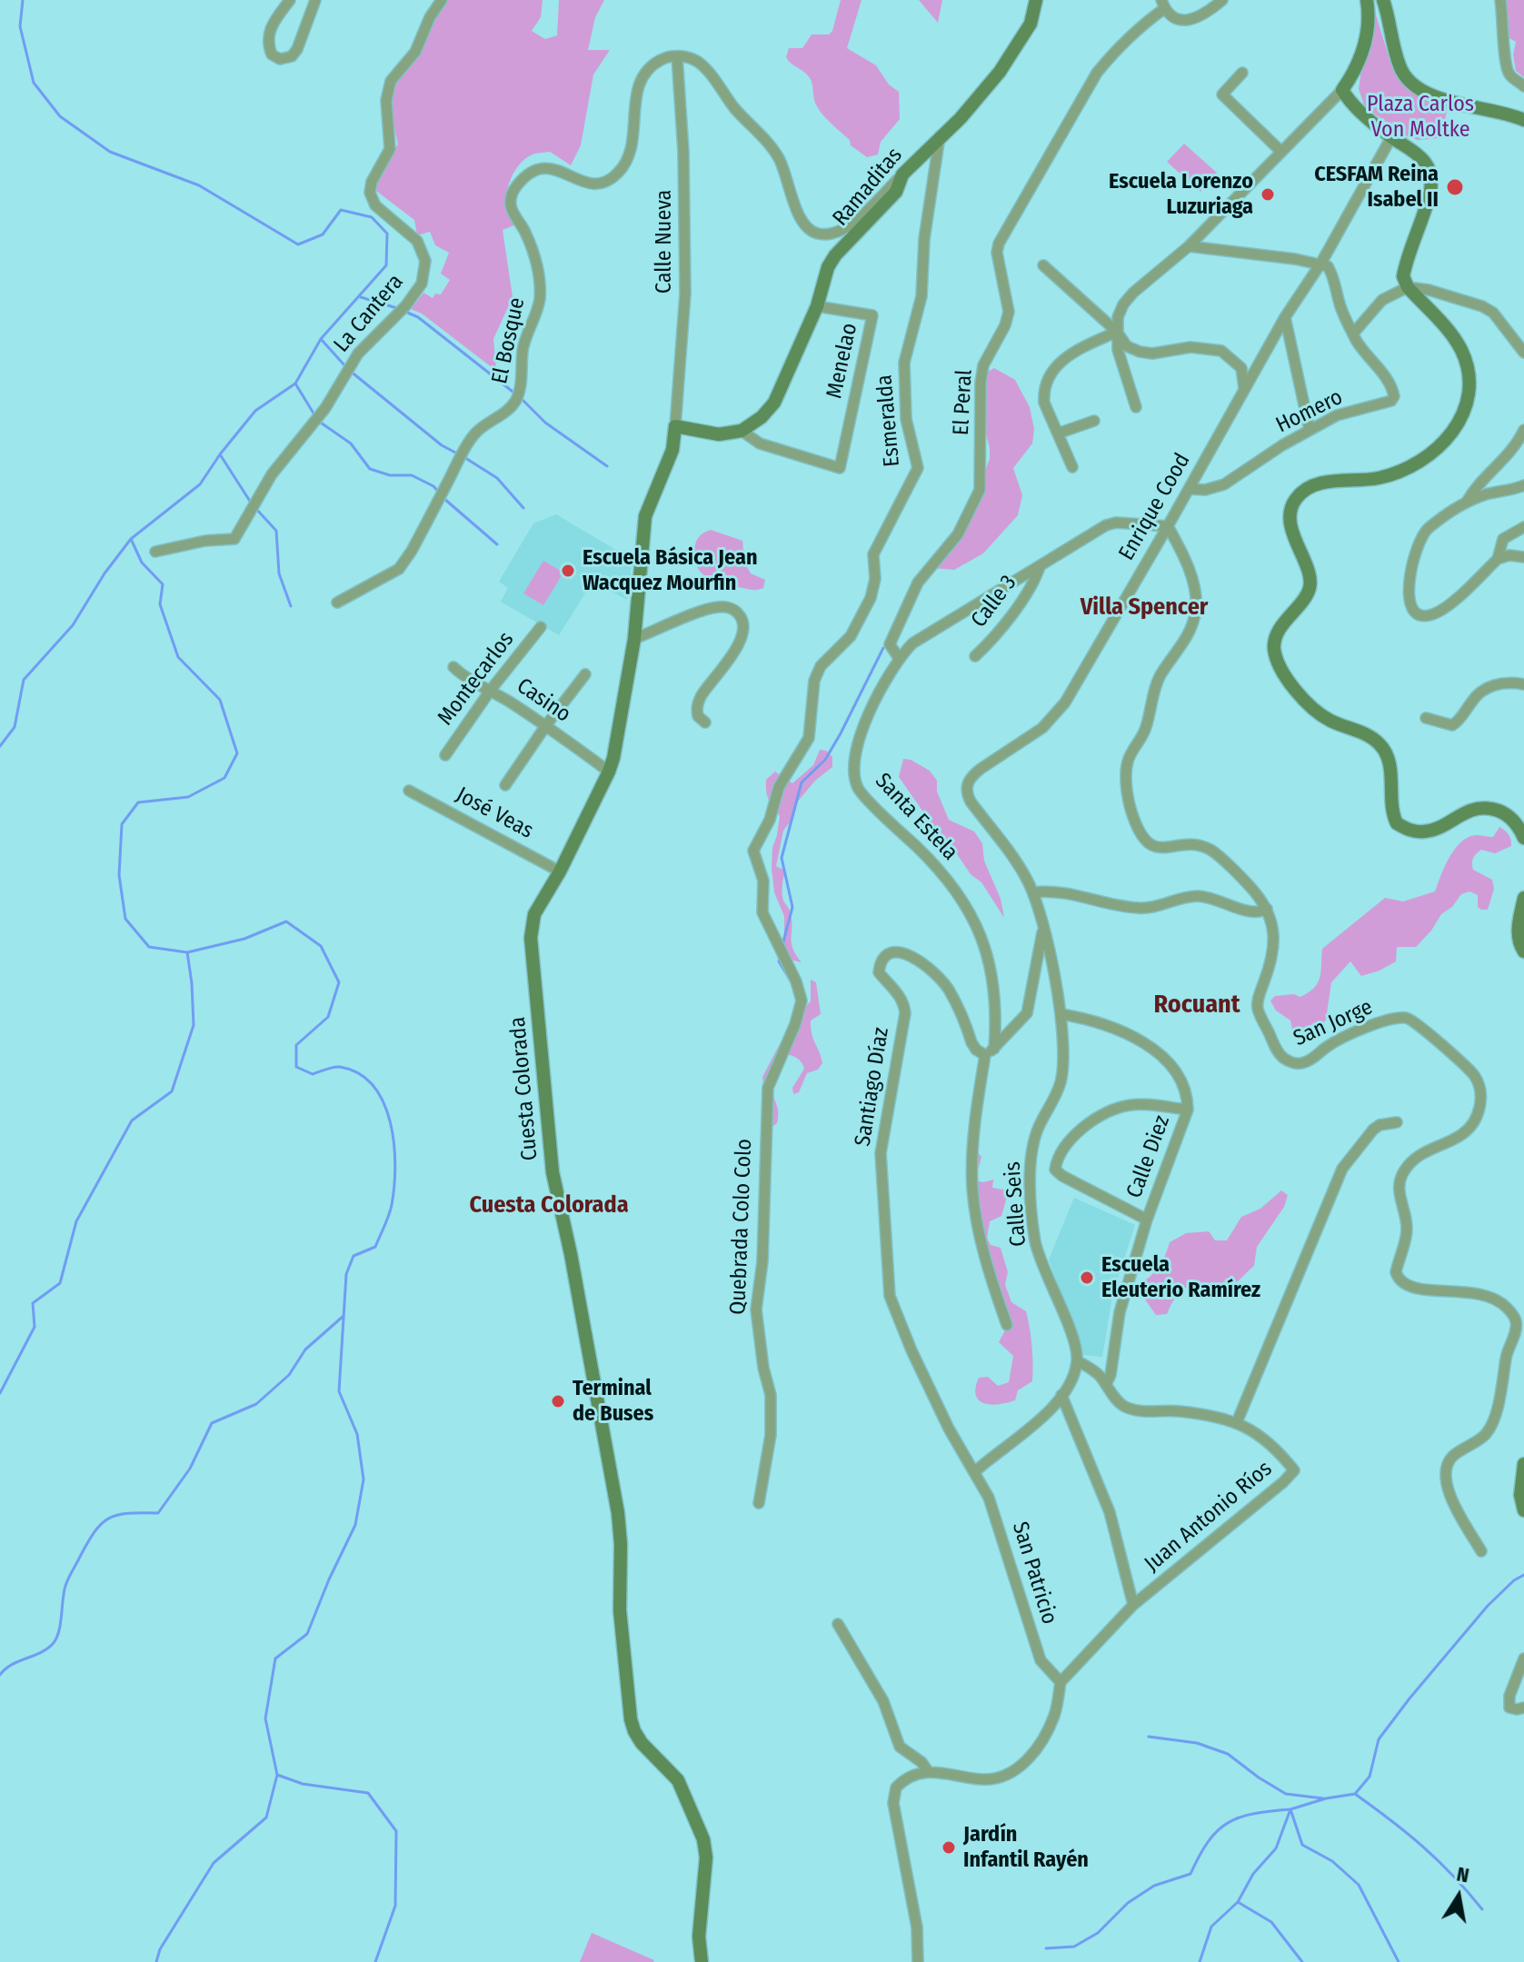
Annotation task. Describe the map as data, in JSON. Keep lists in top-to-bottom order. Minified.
{"streets":{"street":["Ramaditas","Calle Nueva","La Cantera","El Bosque","Menelao","El Peral","Homero","Esmeralda","Enrique Cood","Calle 3","Montecarlos","Casino","José Veas","Santa Estela","San Jorge","Santiago Díaz","Cuesta Colorada","Calle Diez","Calle Seis","Quebrada Colo Colo","Juan Antonio Ríos","San Patricio"]},"crossings":[["Ramaditas","Menelao"],["Ramaditas","Esmeralda"],["Calle Nueva","El Bosque"],["Calle Nueva","Cuesta Colorada"],["El Peral","Santa Estela"],["Homero","Enrique Cood"],["Esmeralda","Quebrada Colo Colo"],["Enrique Cood","Santa Estela"],["Enrique Cood","San Jorge"],["Enrique Cood","Calle Seis"],["Calle 3","Santa Estela"],["Montecarlos","Casino"],["Casino","Cuesta Colorada"],["José Veas","Cuesta Colorada"],["Santa Estela","San Jorge"],["Santa Estela","Santiago Díaz"],["Santiago Díaz","San Patricio"],["Calle Diez","Calle Seis"],["Calle Diez","Juan Antonio Ríos"],["Calle Seis","Juan Antonio Ríos"],["Juan Antonio Ríos","San Patricio"]],"districts":["Villa Spencer","Rocuant","Cuesta Colorada"],"parks":["Plaza Carlos Von Moltke"],"places":["CESFAM Reina Isabel II","Escuela Lorenzo Luzuriaga","Escuela Básica Jean Wacquez Mourfin","Escuela Eleuterio Ramírez","Terminal de Buses","Jardín Infantil Rayén"],"north":"top"}
